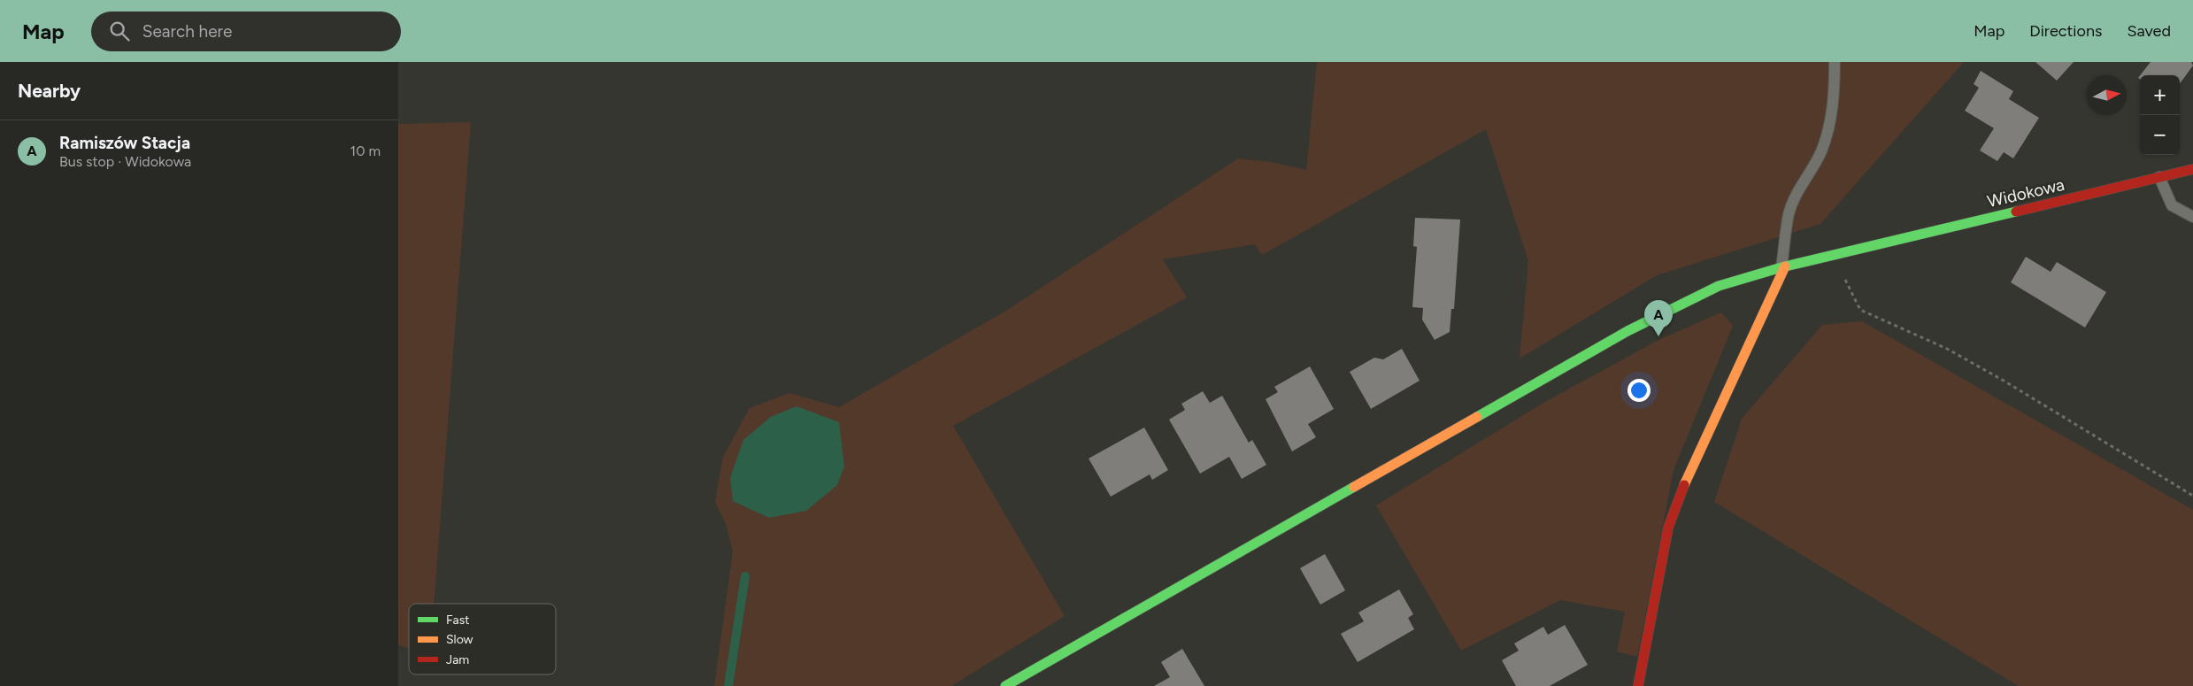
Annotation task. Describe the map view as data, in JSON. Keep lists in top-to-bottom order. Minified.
{"streets":{"street":["Widokowa"]},"legend":["Fast","Slow","Jam"],"north":"right","page":{"header":"Map","search":"Search here","nav":["Map","Directions","Saved"],"heading":"Nearby","map_buttons":["+","−"],"list":[{"mark":"A","name":"Ramiszów Stacja","note":"Bus stop · Widokowa","value":"10 m"}],"pins":"A"}}
